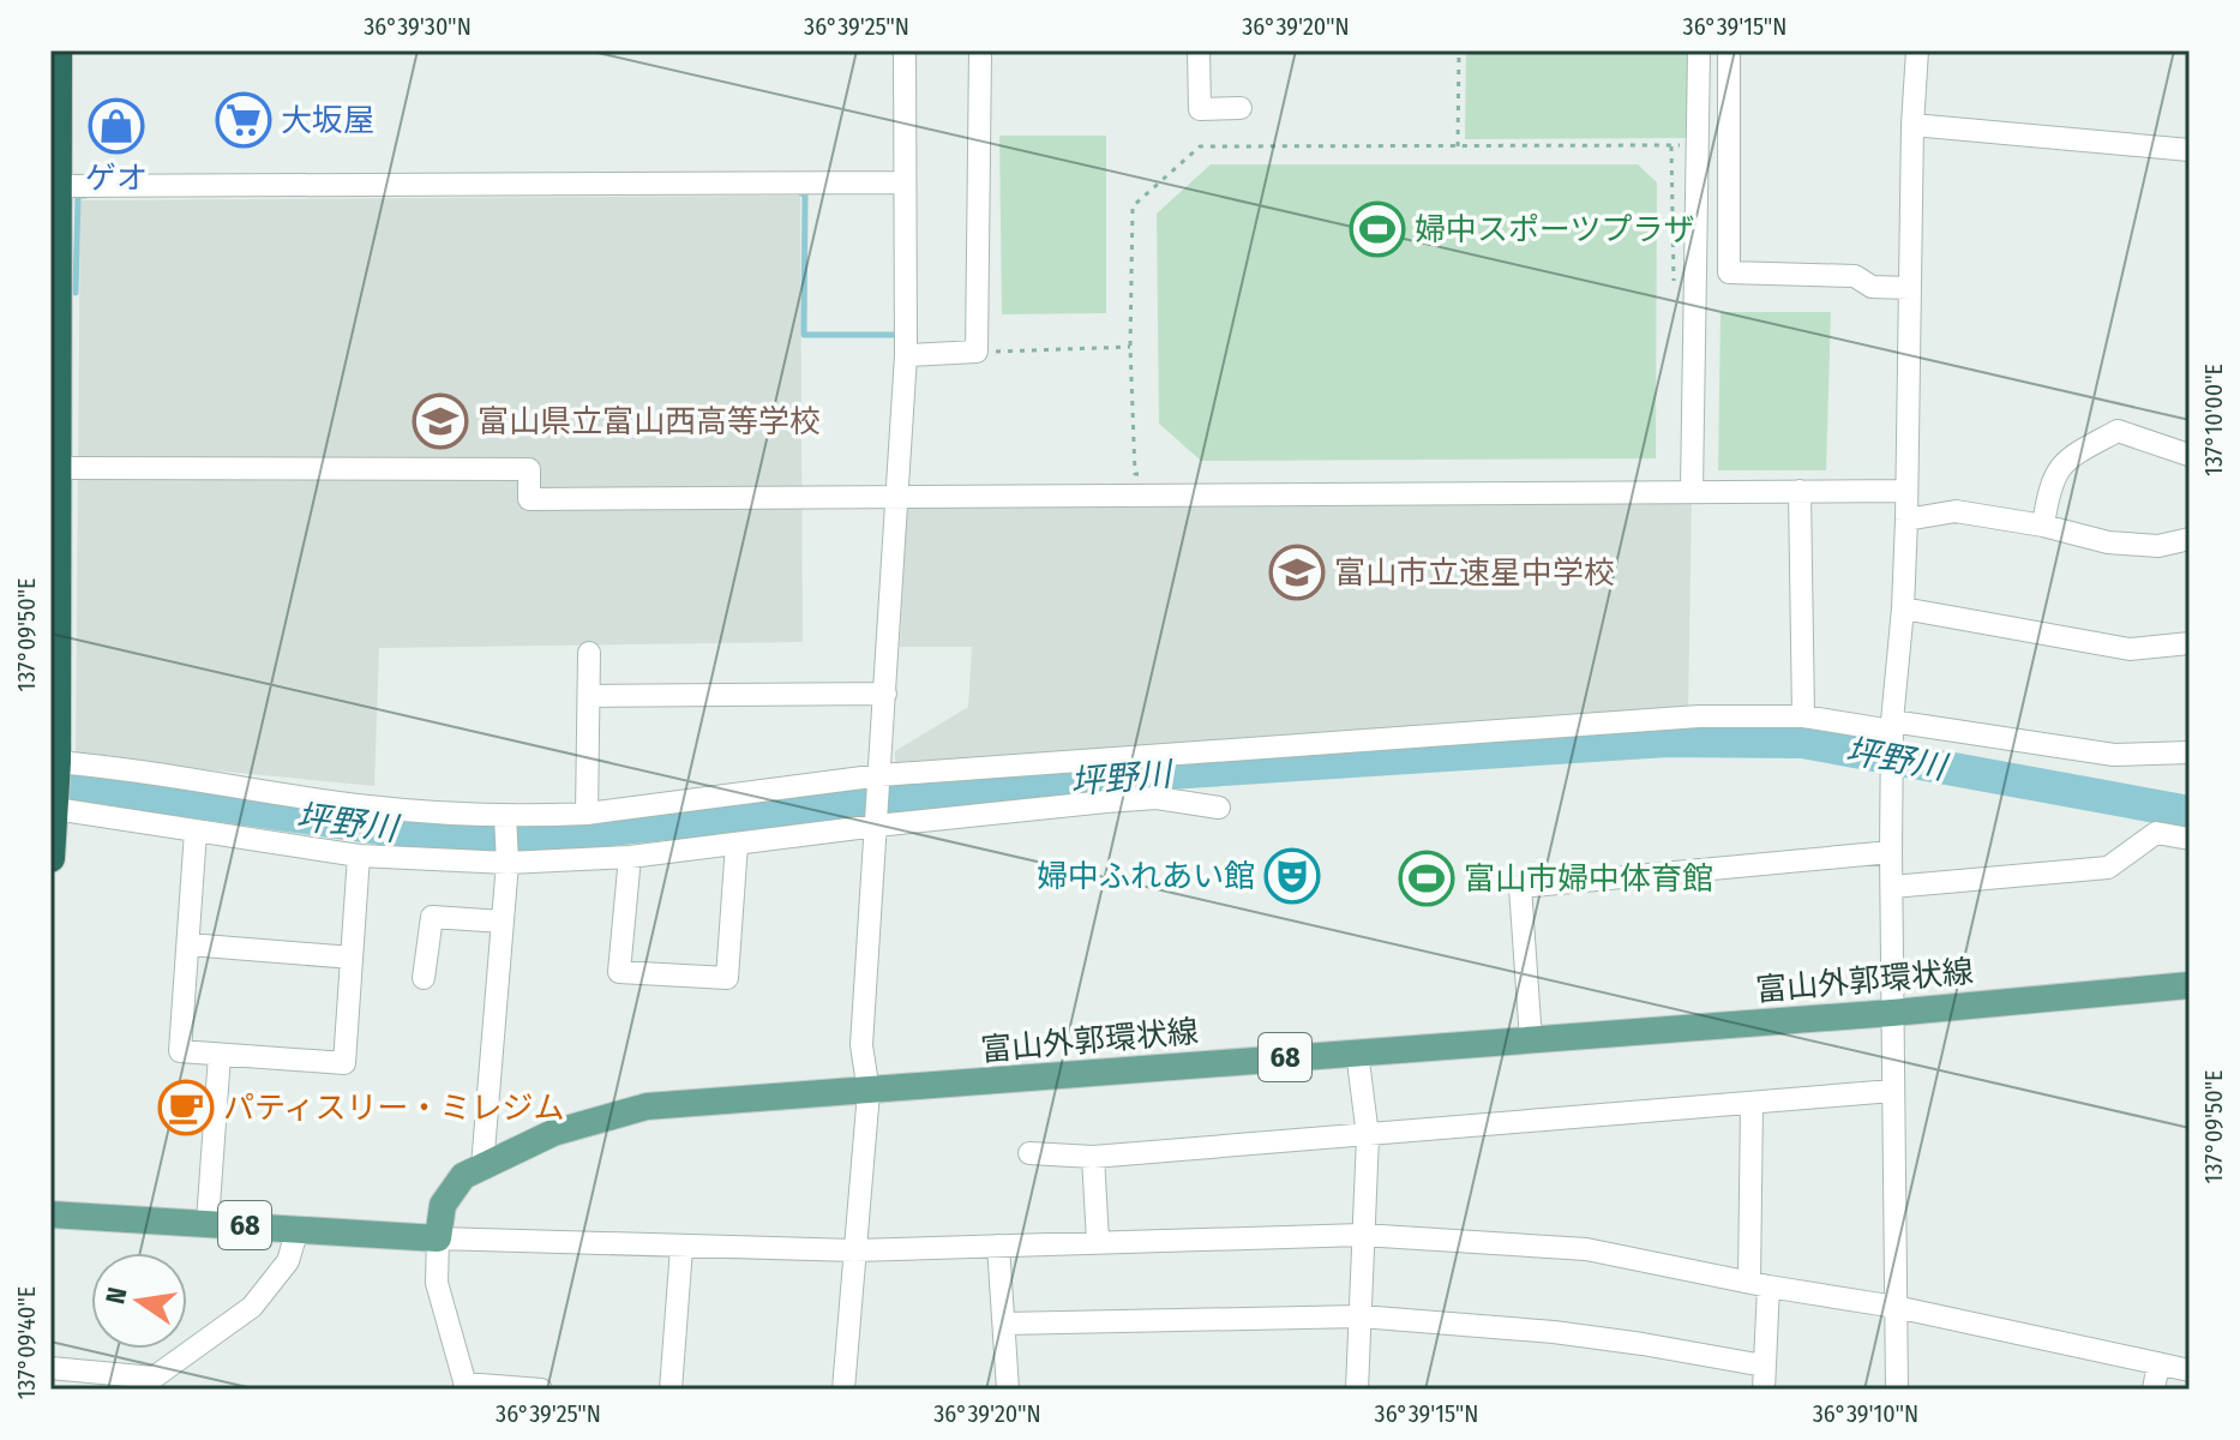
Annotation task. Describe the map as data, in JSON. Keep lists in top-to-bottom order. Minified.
{"streets":{"main road":["富山外郭環状線","68"]},"crossings":[["富山外郭環状線","68"]],"water":["坪野川"],"places":{"supermarket":["大坂屋"],"shop":["ゲオ"],"sports":["婦中スポーツプラザ","富山市婦中体育館"],"school or university":["富山県立富山西高等学校","富山市立速星中学校"],"theatre":["婦中ふれあい館"],"cafe":["パティスリー・ミレジム"]},"north":"left","coordinates":["36°39'30\"N","36°39'25\"N","36°39'20\"N","36°39'15\"N","137°10'00\"E","137°09'50\"E","137°09'40\"E","36°39'10\"N"]}
